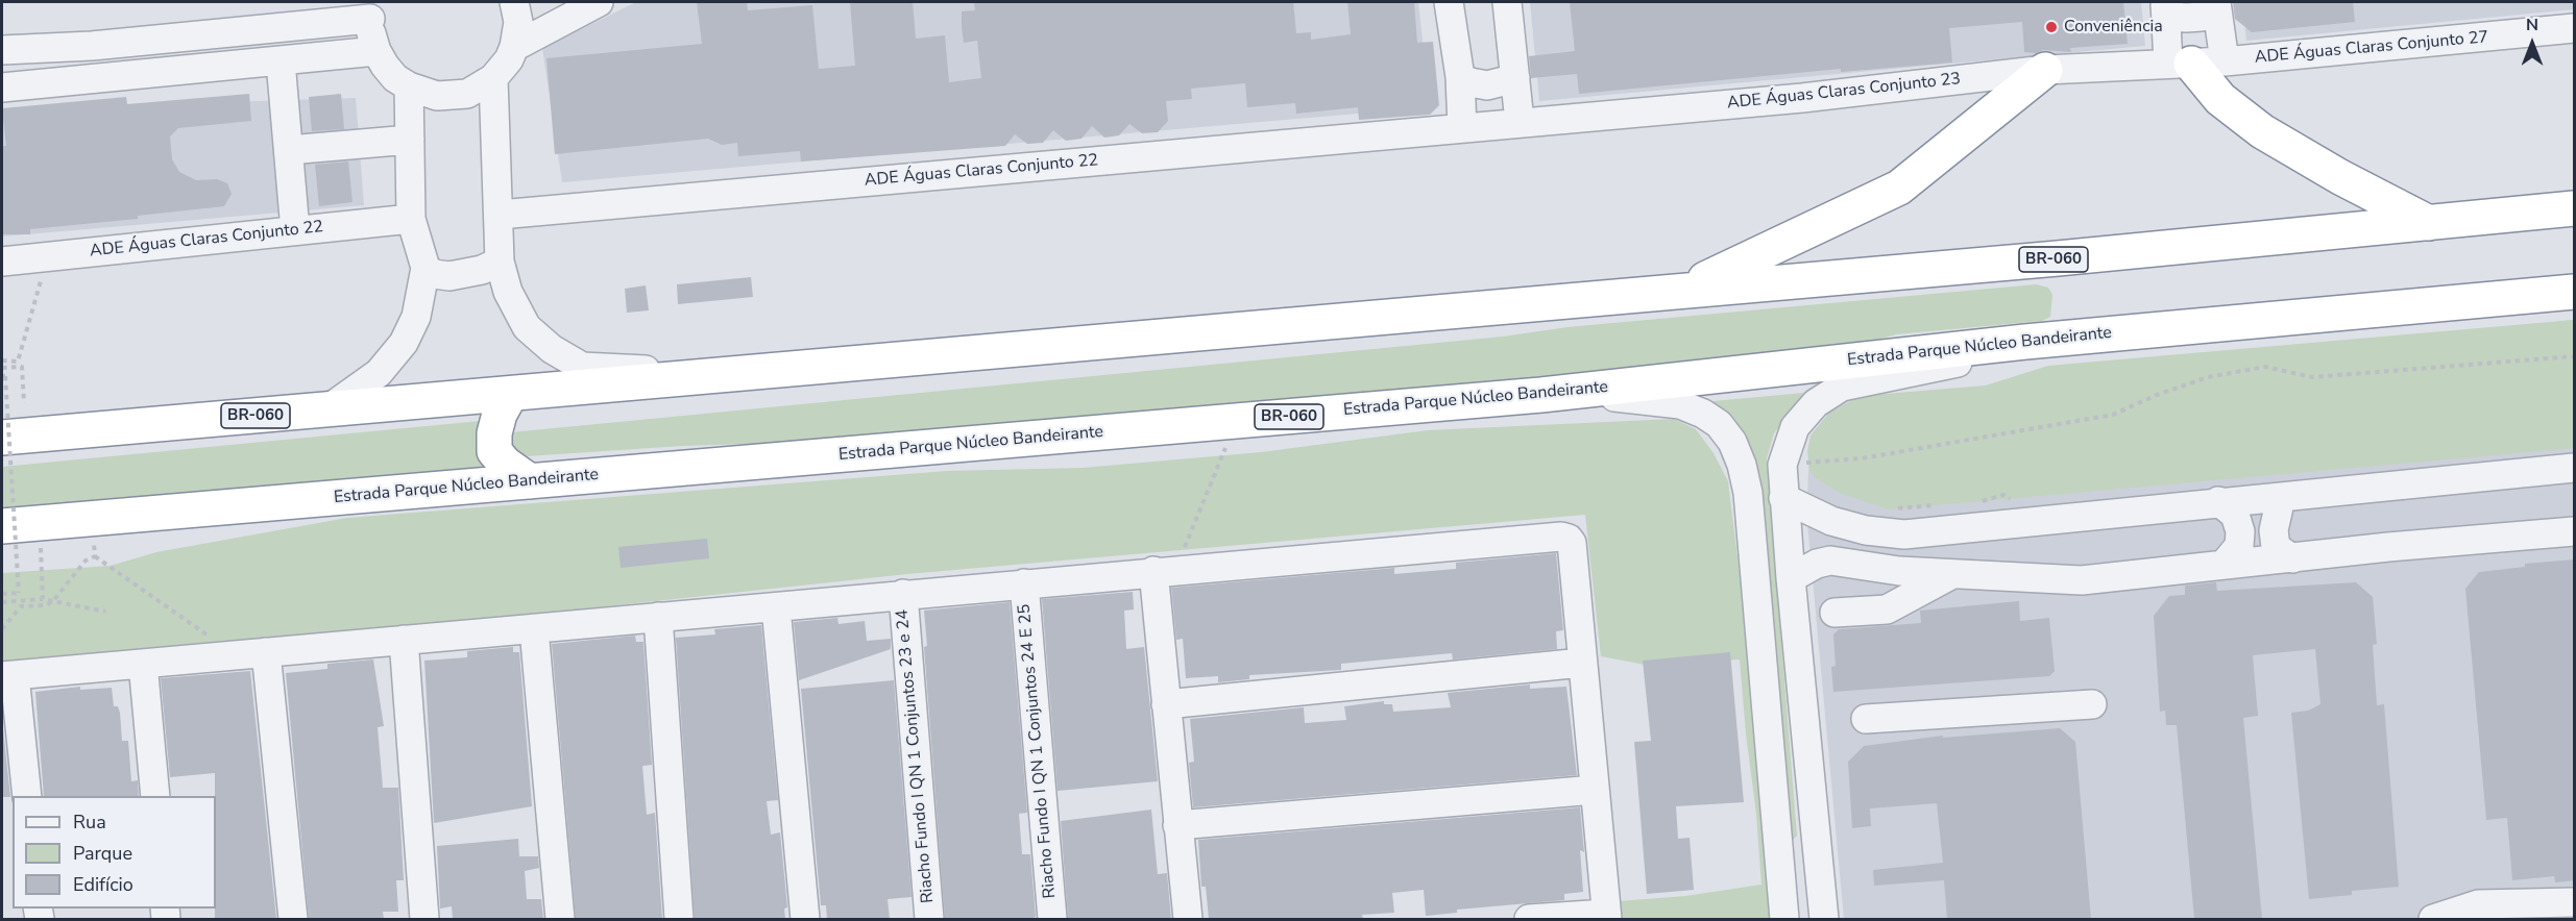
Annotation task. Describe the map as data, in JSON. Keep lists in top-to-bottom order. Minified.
{"streets":{"highway":["BR-060","Estrada Parque Núcleo Bandeirante"],"street":["ADE Águas Claras Conjunto 27","ADE Águas Claras Conjunto 23","ADE Águas Claras Conjunto 22","Riacho Fundo I QN 1 Conjuntos 24 E 25","Riacho Fundo I QN 1 Conjuntos 23 e 24"]},"crossings":[["ADE Águas Claras Conjunto 27","ADE Águas Claras Conjunto 23"]],"places":["Conveniência"],"legend":["Rua","Parque","Edifício"],"north":"top"}
